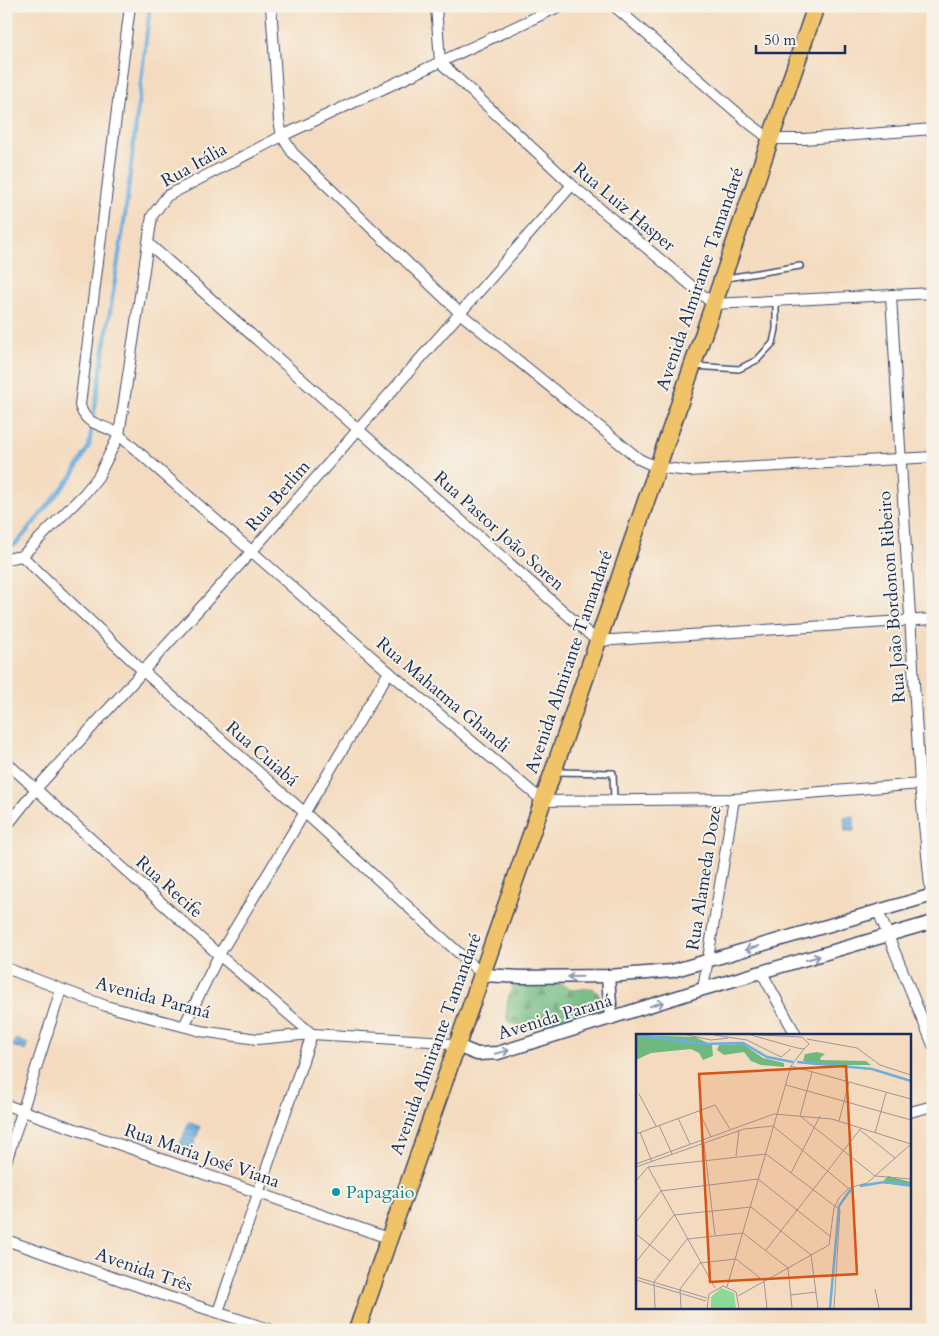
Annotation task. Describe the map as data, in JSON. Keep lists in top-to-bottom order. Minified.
{"streets":{"highway":["Avenida Almirante Tamandaré"],"street":["Rua Itália","Rua Luiz Hasper","Rua Berlim","Rua Pastor João Soren","Rua João Bordonon Ribeiro","Rua Mahatma Ghandi","Rua Cuiabá","Rua Alameda Doze","Rua Recife","Avenida Paraná","Rua Maria José Viana","Avenida Três"]},"crossings":[["Rua Itália","Rua Luiz Hasper"],["Rua Itália","Rua Pastor João Soren"],["Rua Itália","Rua Mahatma Ghandi"],["Rua Itália","Rua Cuiabá"],["Rua Luiz Hasper","Avenida Almirante Tamandaré"],["Rua Luiz Hasper","Rua Berlim"],["Avenida Almirante Tamandaré","Rua Pastor João Soren"],["Avenida Almirante Tamandaré","Rua Mahatma Ghandi"],["Avenida Almirante Tamandaré","Rua Cuiabá"],["Avenida Almirante Tamandaré","Avenida Paraná"],["Avenida Almirante Tamandaré","Rua Maria José Viana"],["Rua Berlim","Rua Pastor João Soren"],["Rua Berlim","Rua Mahatma Ghandi"],["Rua Berlim","Rua Cuiabá"],["Rua Berlim","Rua Recife"],["Rua João Bordonon Ribeiro","Avenida Paraná"],["Rua Cuiabá","Avenida Paraná"],["Rua Alameda Doze","Avenida Paraná"],["Rua Recife","Avenida Paraná"]],"places":["Papagaio"],"scale_bar":"50 m"}
